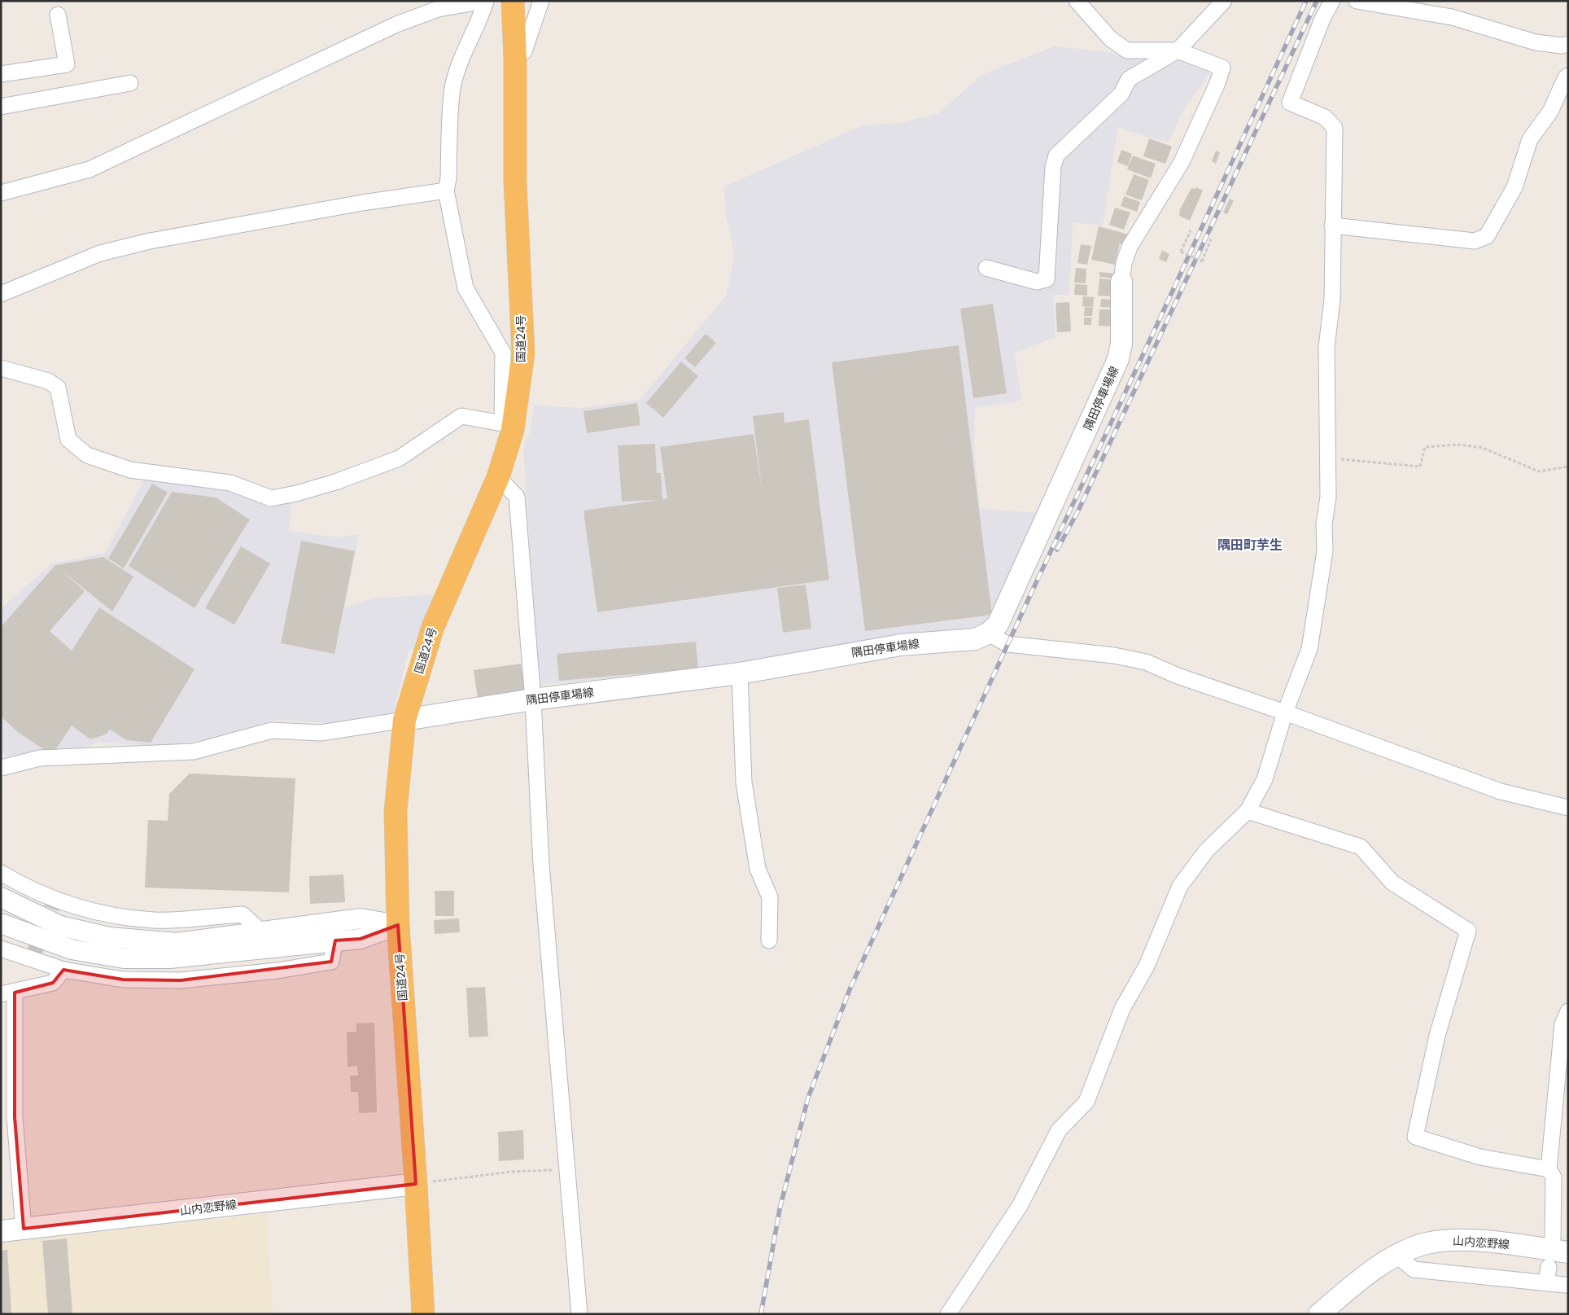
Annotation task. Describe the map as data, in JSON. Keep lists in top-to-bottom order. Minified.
{"streets":{"highway":["国道24号"],"main road":["隅田停車場線","山内恋野線"]},"crossings":[["国道24号","隅田停車場線"],["国道24号","山内恋野線"]],"districts":["隅田町芋生"]}
